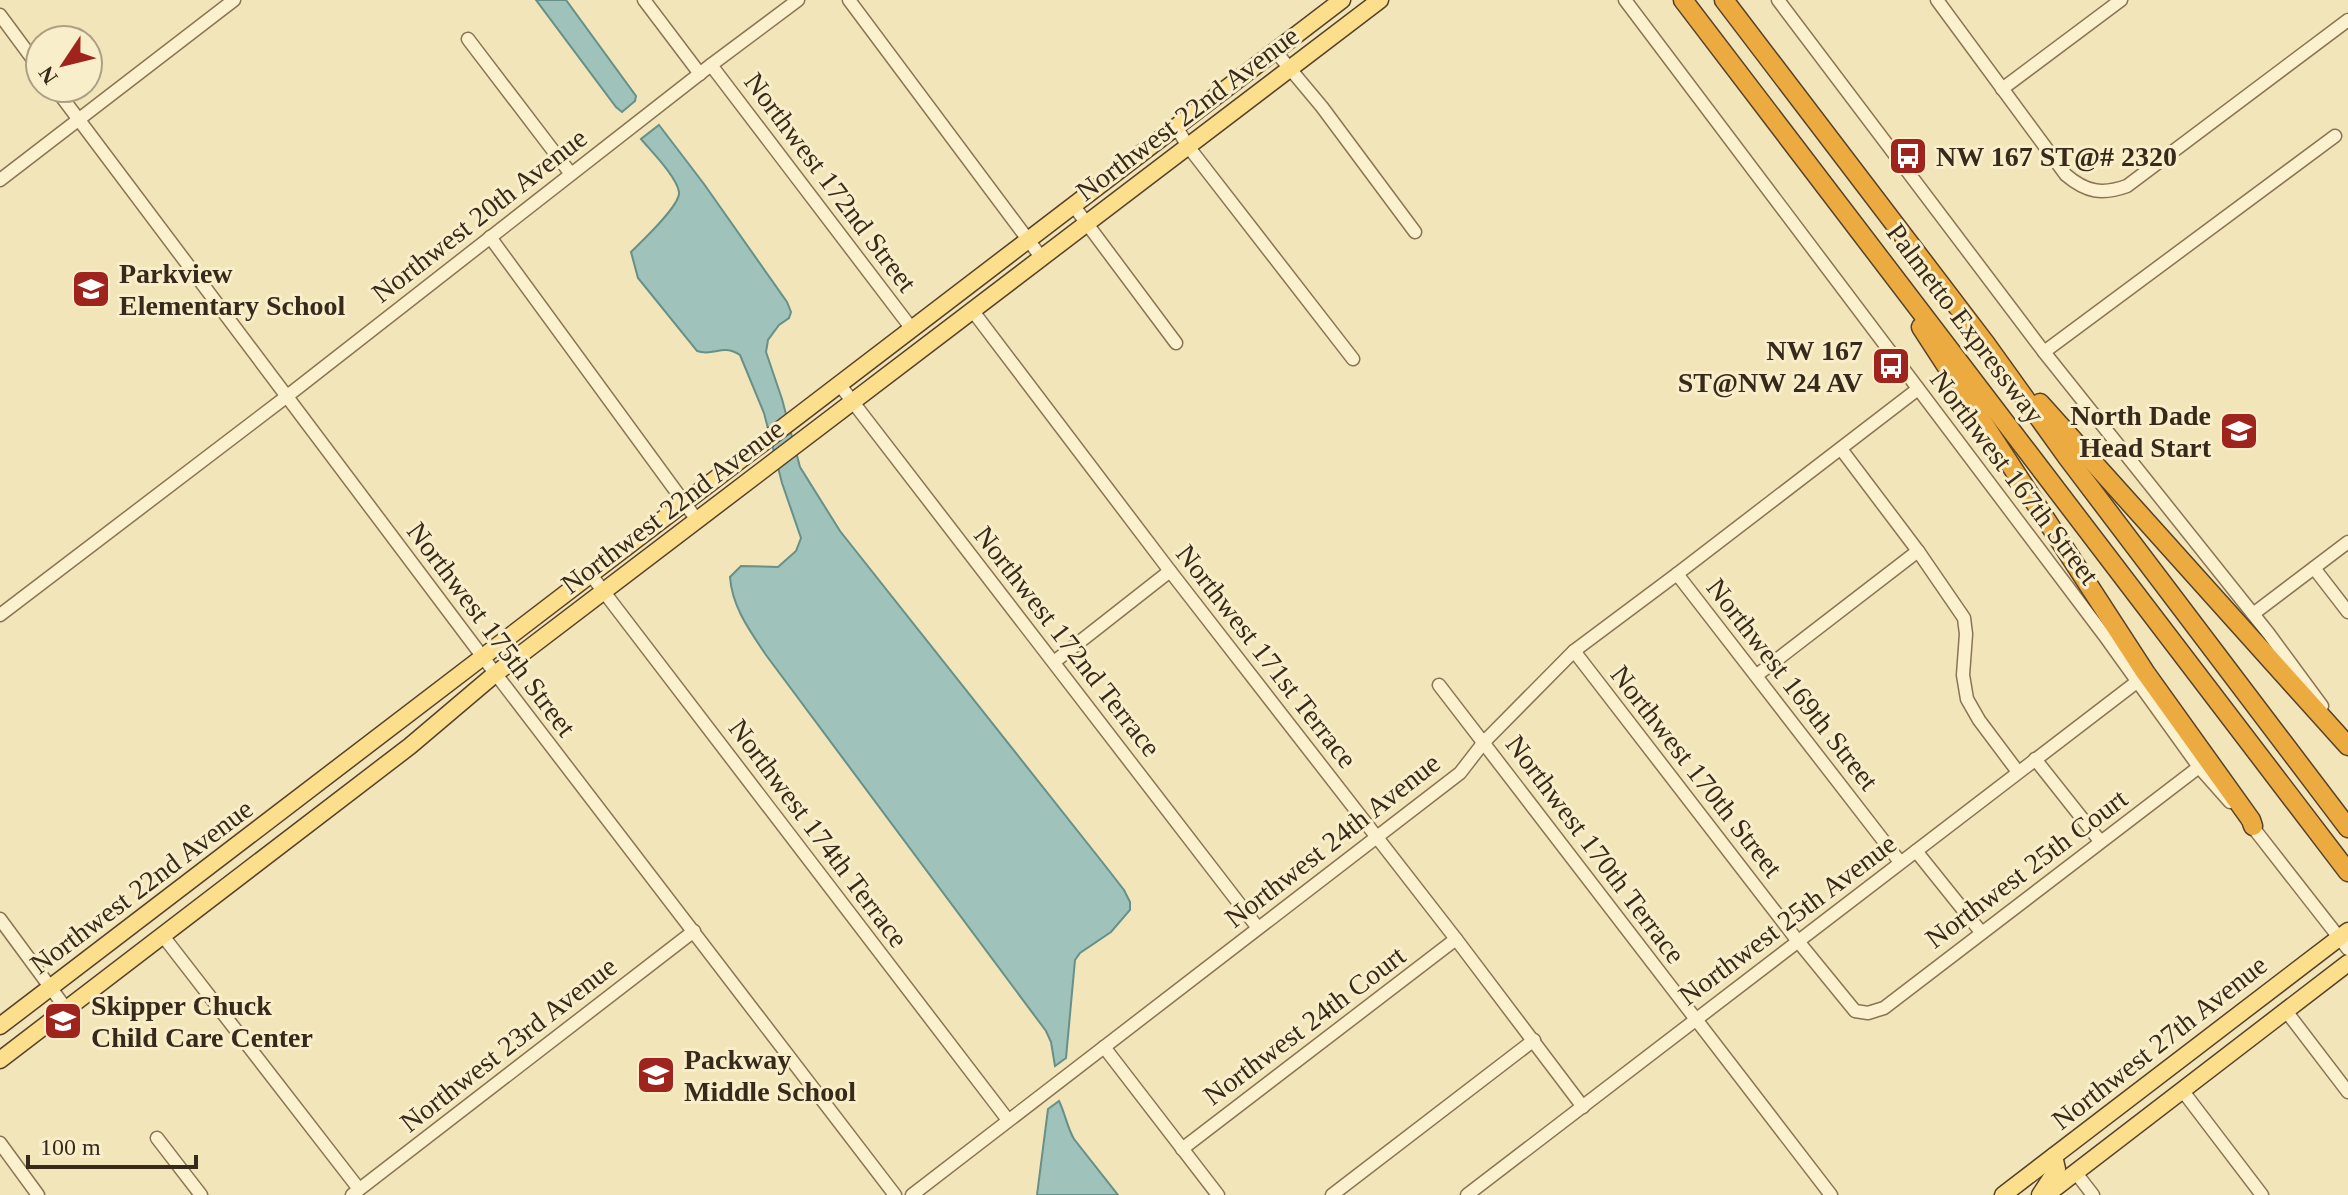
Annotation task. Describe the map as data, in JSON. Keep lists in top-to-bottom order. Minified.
{"streets":{"highway":["Palmetto Expressway"],"main road":["Northwest 22nd Avenue","Northwest 27th Avenue"],"street":["Northwest 172nd Street","Northwest 20th Avenue","Northwest 167th Street","Northwest 175th Street","Northwest 172nd Terrace","Northwest 171st Terrace","Northwest 169th Street","Northwest 170th Street","Northwest 174th Terrace","Northwest 24th Avenue","Northwest 170th Terrace","Northwest 25th Court","Northwest 25th Avenue","Northwest 24th Court","Northwest 23rd Avenue"]},"crossings":[["Northwest 22nd Avenue","Northwest 172nd Street"],["Northwest 22nd Avenue","Northwest 175th Street"],["Northwest 22nd Avenue","Northwest 172nd Terrace"],["Northwest 22nd Avenue","Northwest 171st Terrace"],["Northwest 22nd Avenue","Northwest 174th Terrace"],["Northwest 172nd Street","Northwest 20th Avenue"],["Northwest 20th Avenue","Northwest 175th Street"],["Northwest 167th Street","Northwest 24th Avenue"],["Northwest 167th Street","Northwest 25th Court"],["Northwest 167th Street","Northwest 25th Avenue"],["Northwest 167th Street","Northwest 27th Avenue"],["Northwest 175th Street","Northwest 23rd Avenue"],["Northwest 172nd Terrace","Northwest 24th Avenue"],["Northwest 171st Terrace","Northwest 24th Avenue"],["Northwest 171st Terrace","Northwest 25th Avenue"],["Northwest 171st Terrace","Northwest 24th Court"],["Northwest 169th Street","Northwest 24th Avenue"],["Northwest 169th Street","Northwest 25th Avenue"],["Northwest 170th Street","Northwest 24th Avenue"],["Northwest 170th Street","Northwest 25th Court"],["Northwest 170th Street","Northwest 25th Avenue"],["Northwest 174th Terrace","Northwest 24th Avenue"],["Northwest 24th Avenue","Northwest 170th Terrace"],["Northwest 170th Terrace","Northwest 25th Avenue"]],"places":{"bus stop":["NW 167 ST@# 2320","NW 167 ST@NW 24 AV"],"school or university":["Parkview Elementary School","North Dade Head Start","Skipper Chuck Child Care Center","Packway Middle School"]},"scale_bar":"100 m","north":"bottom left"}
